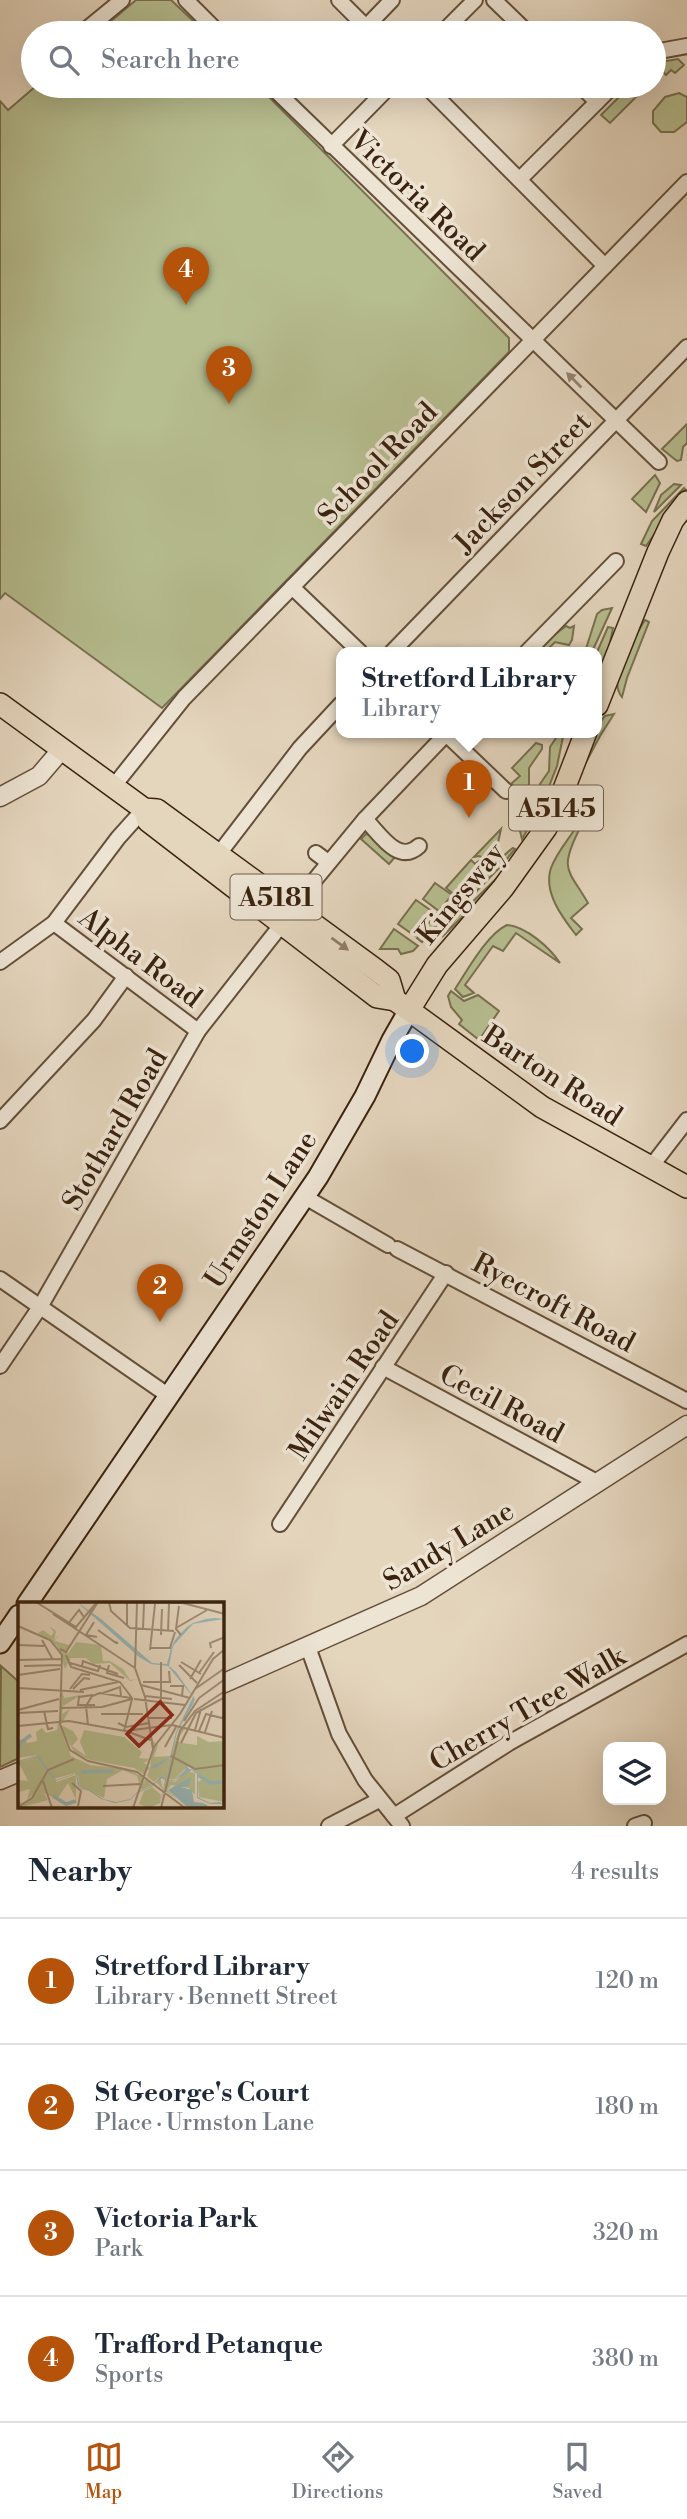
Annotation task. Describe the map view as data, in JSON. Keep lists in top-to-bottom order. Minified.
{"streets":{"main road":["A5145","Kingsway","A5181","Barton Road","Urmston Lane"],"street":["Victoria Road","School Road","Jackson Street","Alpha Road","Stothard Road","Ryecroft Road","Milwain Road","Cecil Road","Sandy Lane","Cherry Tree Walk"]},"crossings":[["Victoria Road","School Road"],["Victoria Road","Jackson Street"],["School Road","Barton Road"],["Kingsway","Barton Road"],["Kingsway","Urmston Lane"],["A5181","Barton Road"],["Alpha Road","Stothard Road"],["Barton Road","Stothard Road"],["Barton Road","Urmston Lane"],["Urmston Lane","Ryecroft Road"],["Ryecroft Road","Milwain Road"],["Milwain Road","Cecil Road"],["Cecil Road","Sandy Lane"]],"page":{"search":"Search here","pins":["4","3","1","2"],"popup":["Stretford Library","Library"],"heading":["Nearby","4 results"],"list":[{"mark":"1","name":"Stretford Library","note":"Library · Bennett Street","value":"120 m"},{"mark":"2","name":"St George's Court","note":"Place · Urmston Lane","value":"180 m"},{"mark":"3","name":"Victoria Park","note":"Park","value":"320 m"},{"mark":"4","name":"Trafford Petanque","note":"Sports","value":"380 m"}],"nav":["Map","Directions","Saved"]}}
